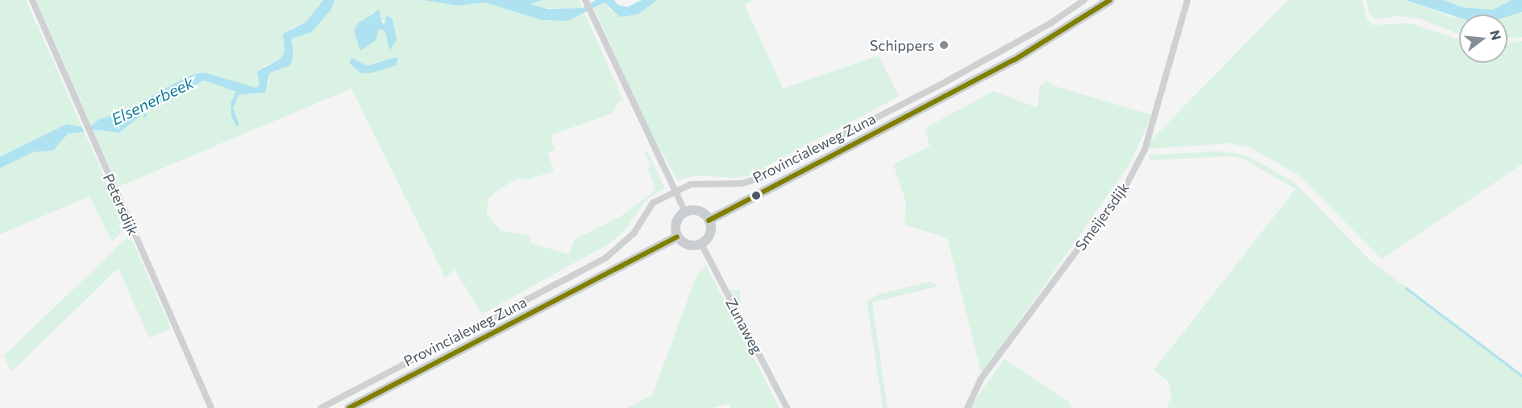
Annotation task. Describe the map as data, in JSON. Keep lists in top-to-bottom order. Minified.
{"streets":{"main road":["Provincialeweg Zuna"],"street":["Petersdijk","Smeijersdijk","Zunaweg"]},"crossings":[["Provincialeweg Zuna","Zunaweg"]],"water":["Elsenerbeek"],"places":["Schippers"],"north":"right"}
